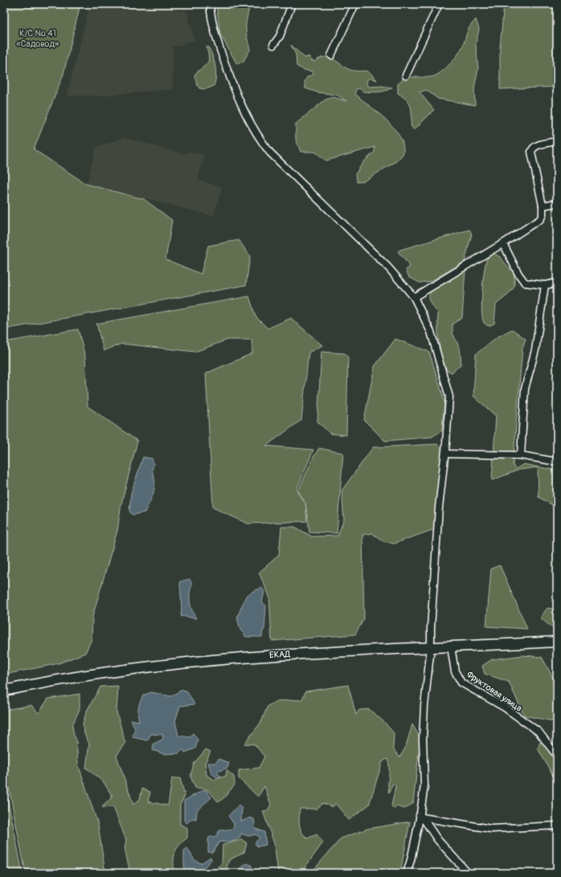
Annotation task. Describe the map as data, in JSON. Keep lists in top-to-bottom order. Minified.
{"streets":{"highway":["ЕКАД"],"street":["Фруктовая улица"]},"crossings":[["ЕКАД","Фруктовая улица"]],"parks":["К/С № 41 «Садовод»"]}
